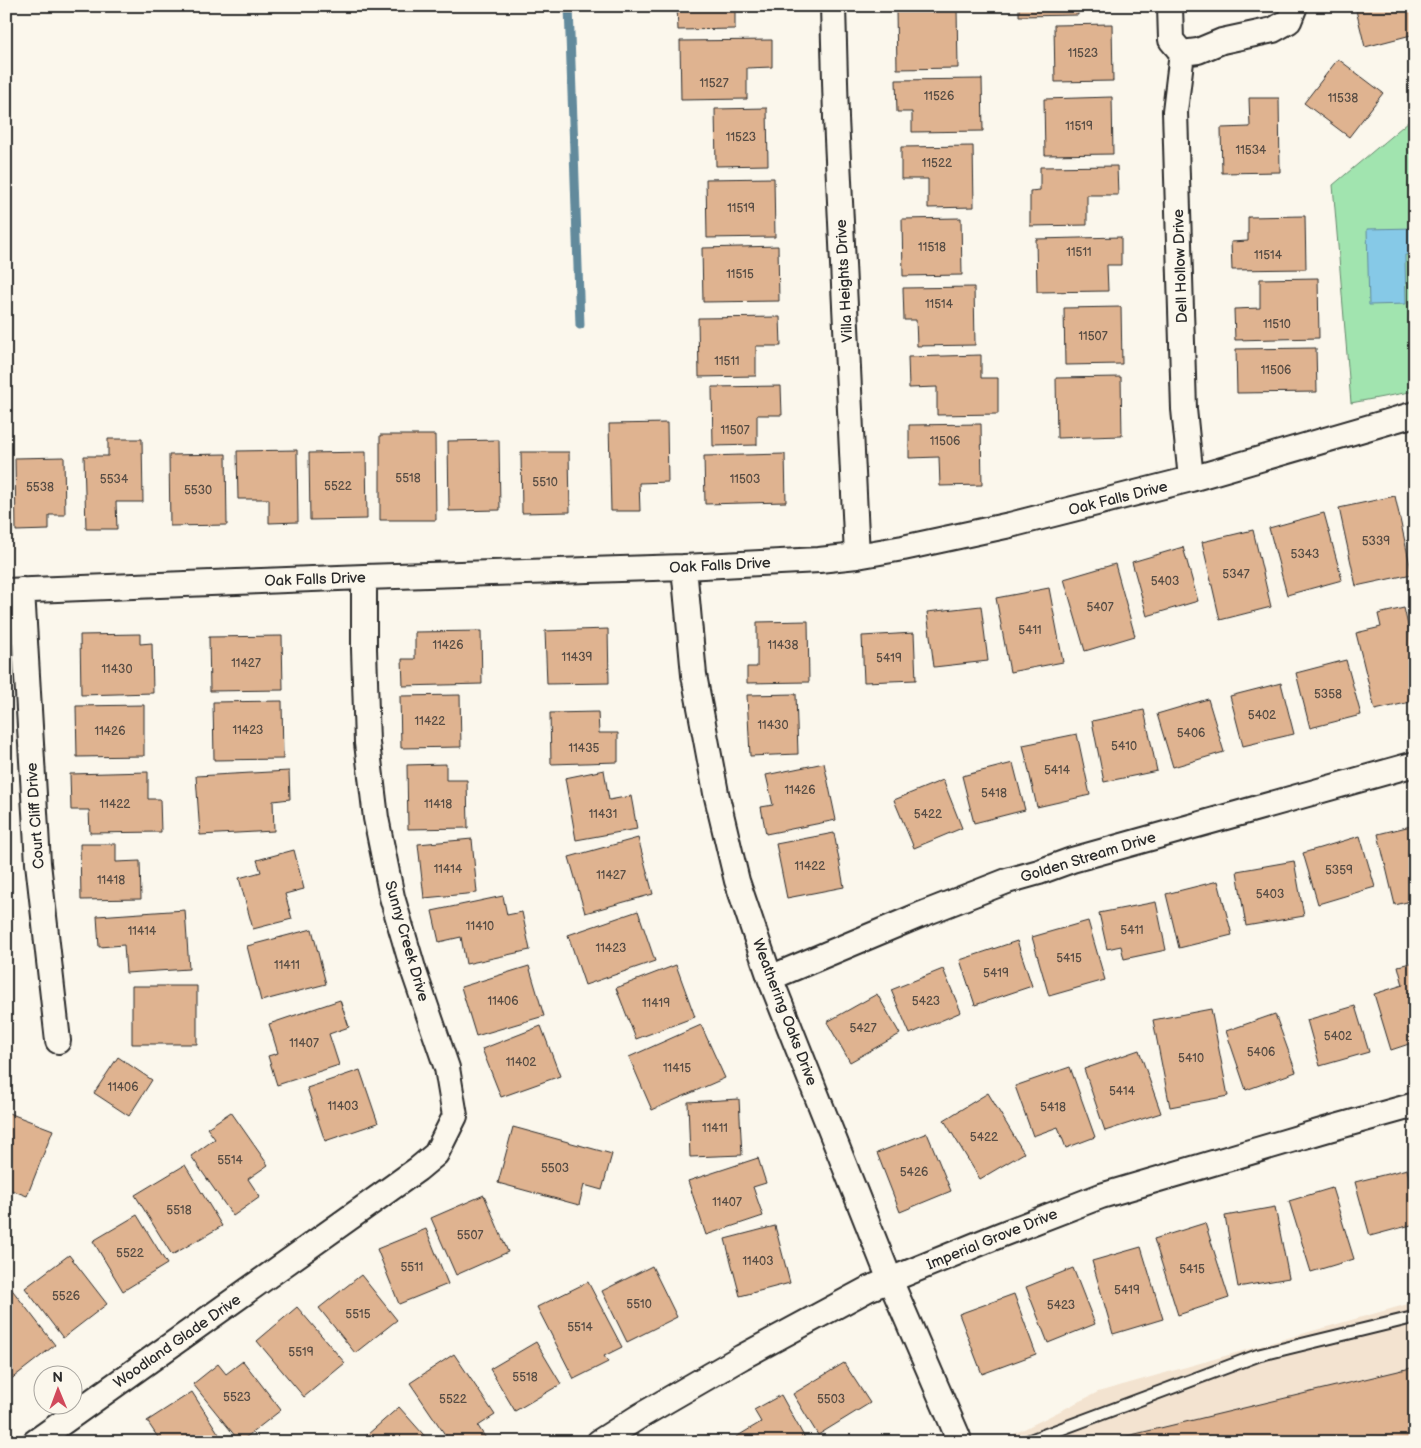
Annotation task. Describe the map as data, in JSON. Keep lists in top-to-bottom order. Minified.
{"streets":{"street":["Dell Hollow Drive","Villa Heights Drive","Oak Falls Drive","Court Cliff Drive","Golden Stream Drive","Sunny Creek Drive","Weathering Oaks Drive","Imperial Grove Drive","Woodland Glade Drive"]},"crossings":[["Dell Hollow Drive","Oak Falls Drive"],["Villa Heights Drive","Oak Falls Drive"],["Oak Falls Drive","Court Cliff Drive"],["Oak Falls Drive","Sunny Creek Drive"],["Oak Falls Drive","Weathering Oaks Drive"],["Golden Stream Drive","Weathering Oaks Drive"],["Sunny Creek Drive","Woodland Glade Drive"],["Weathering Oaks Drive","Imperial Grove Drive"]],"house_numbers":["11523","11527","11526","11538","11519","11523","11534","11522","11519","11518","11511","11514","11515","11514","11510","11507","11511","11506","11507","11506","5518","5534","11503","5510","5522","5538","5530","5339","5343","5347","5403","5407","5411","11426","11438","11439","5419","11427","11430","5358","5402","11422","11430","11423","11426","5406","5410","11435","5414","11426","5418","11422","11418","11431","5422","11422","11414","5359","11427","11418","5403","11410","5411","11414","11423","5415","11411","5419","11406","5423","11419","5427","5402","11407","5406","5410","11402","11415","11406","5414","11403","5418","11411","5422","5514","5503","5426","11407","5518","5507","5522","11403","5511","5415","5419","5526","5510","5423","5515","5514","5519","5518","5523","5522","5503"],"north":"top"}
